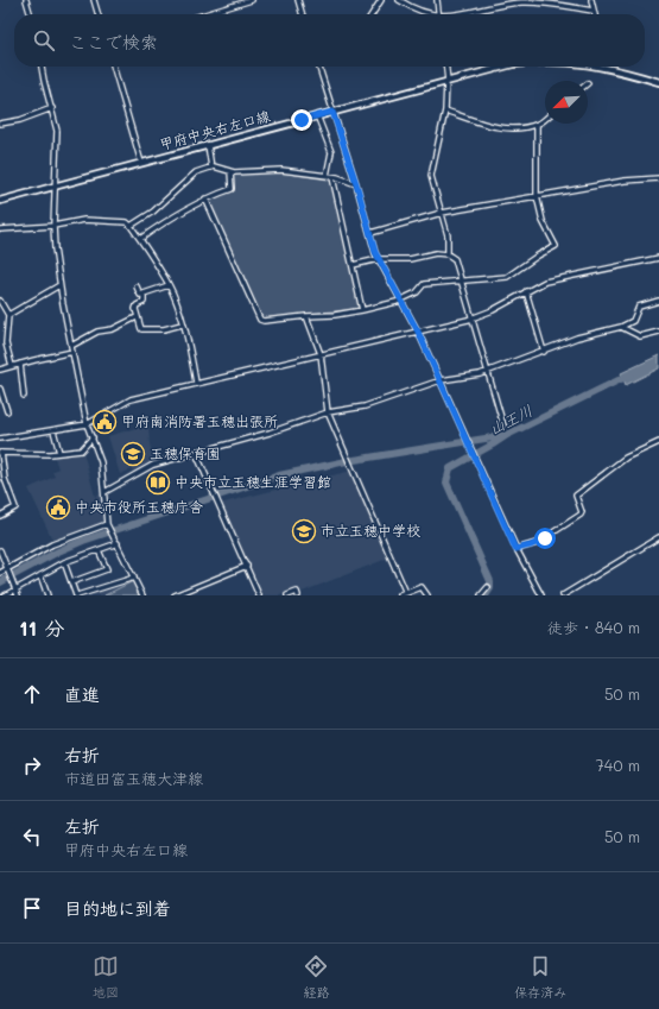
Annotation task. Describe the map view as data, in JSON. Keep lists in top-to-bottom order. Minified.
{"streets":{"main road":["甲府中央右左口線"]},"water":["山王川"],"places":{"public building":["甲府南消防署玉穂出張所","中央市役所玉穂庁舎"],"school or university":["玉穂保育園","市立玉穂中学校"],"library":["中央市立玉穂生涯学習館"]},"north":"bottom left","page":{"search":"ここで検索","heading":["11 分","徒歩 · 840 m"],"list":[["直進","50 m"],["右折","市道田富玉穂大津線","740 m"],["左折","甲府中央右左口線","50 m"],"目的地に到着"],"nav":["地図","経路","保存済み"]}}
